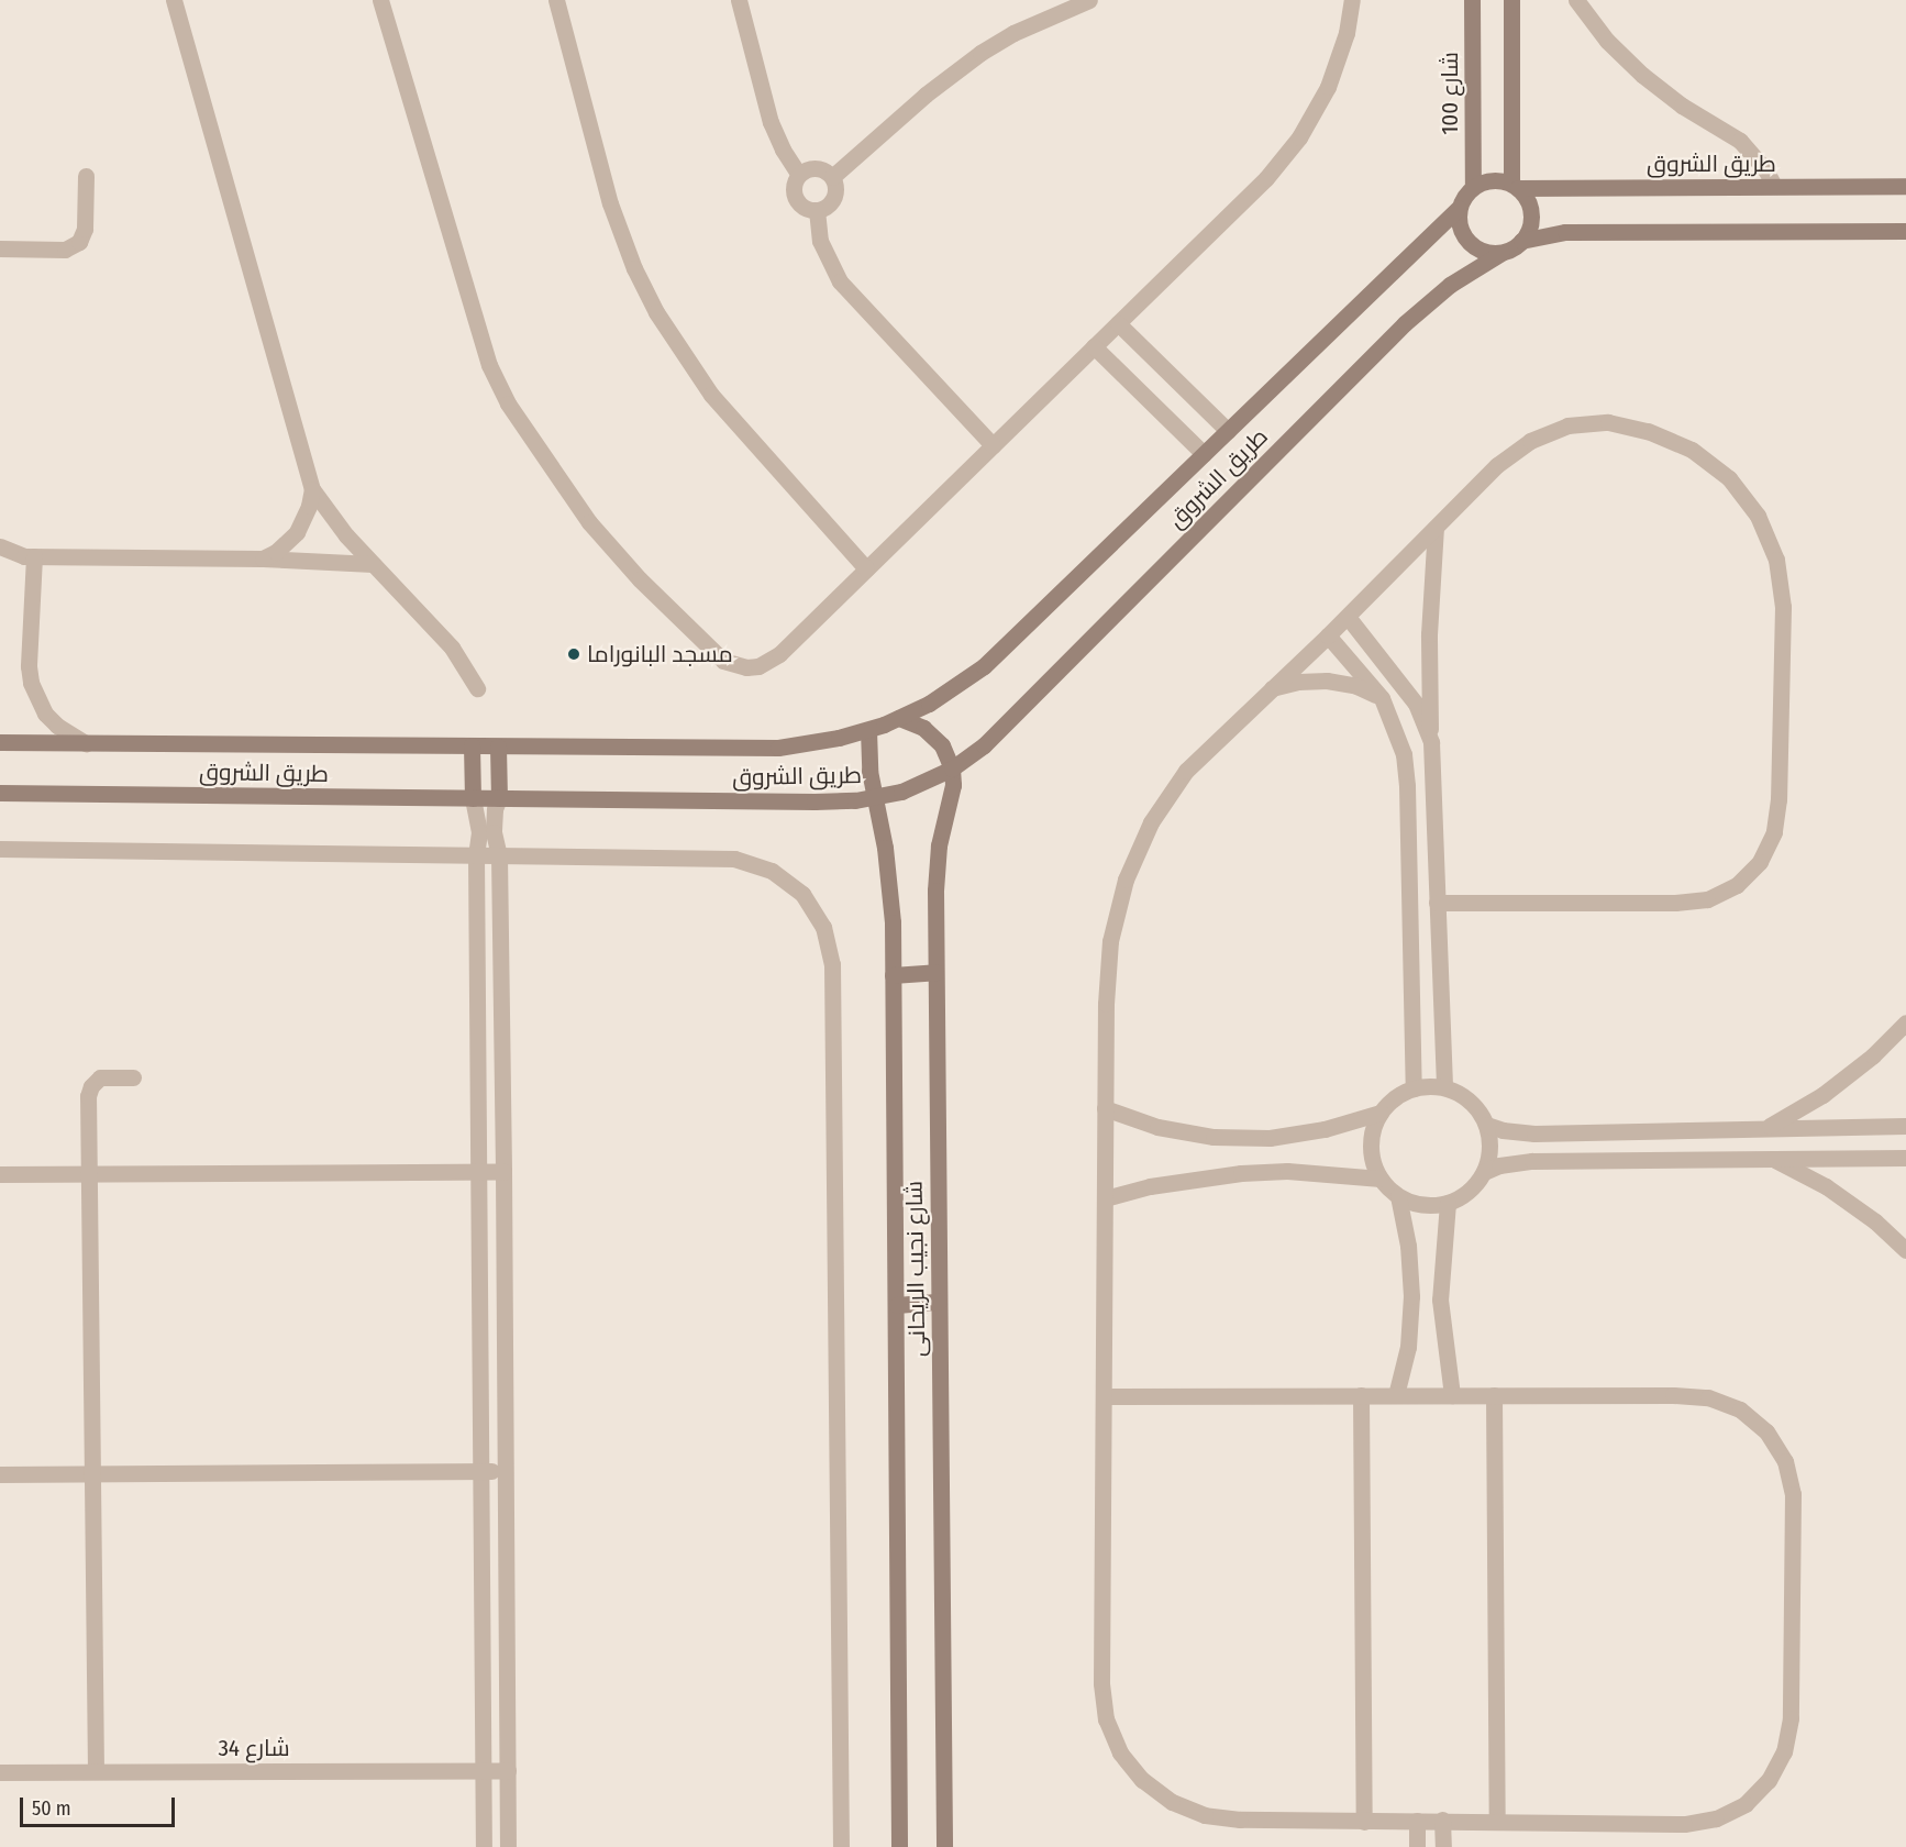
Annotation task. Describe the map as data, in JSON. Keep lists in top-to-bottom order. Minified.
{"streets":{"street":["شارع 100","طريق الشروق","شارع نجيب الريحانى","شارع 34"]},"crossings":[["شارع 100","طريق الشروق"],["طريق الشروق","شارع نجيب الريحانى"]],"places":["مسجد البانوراما"],"scale_bar":"50 m"}
